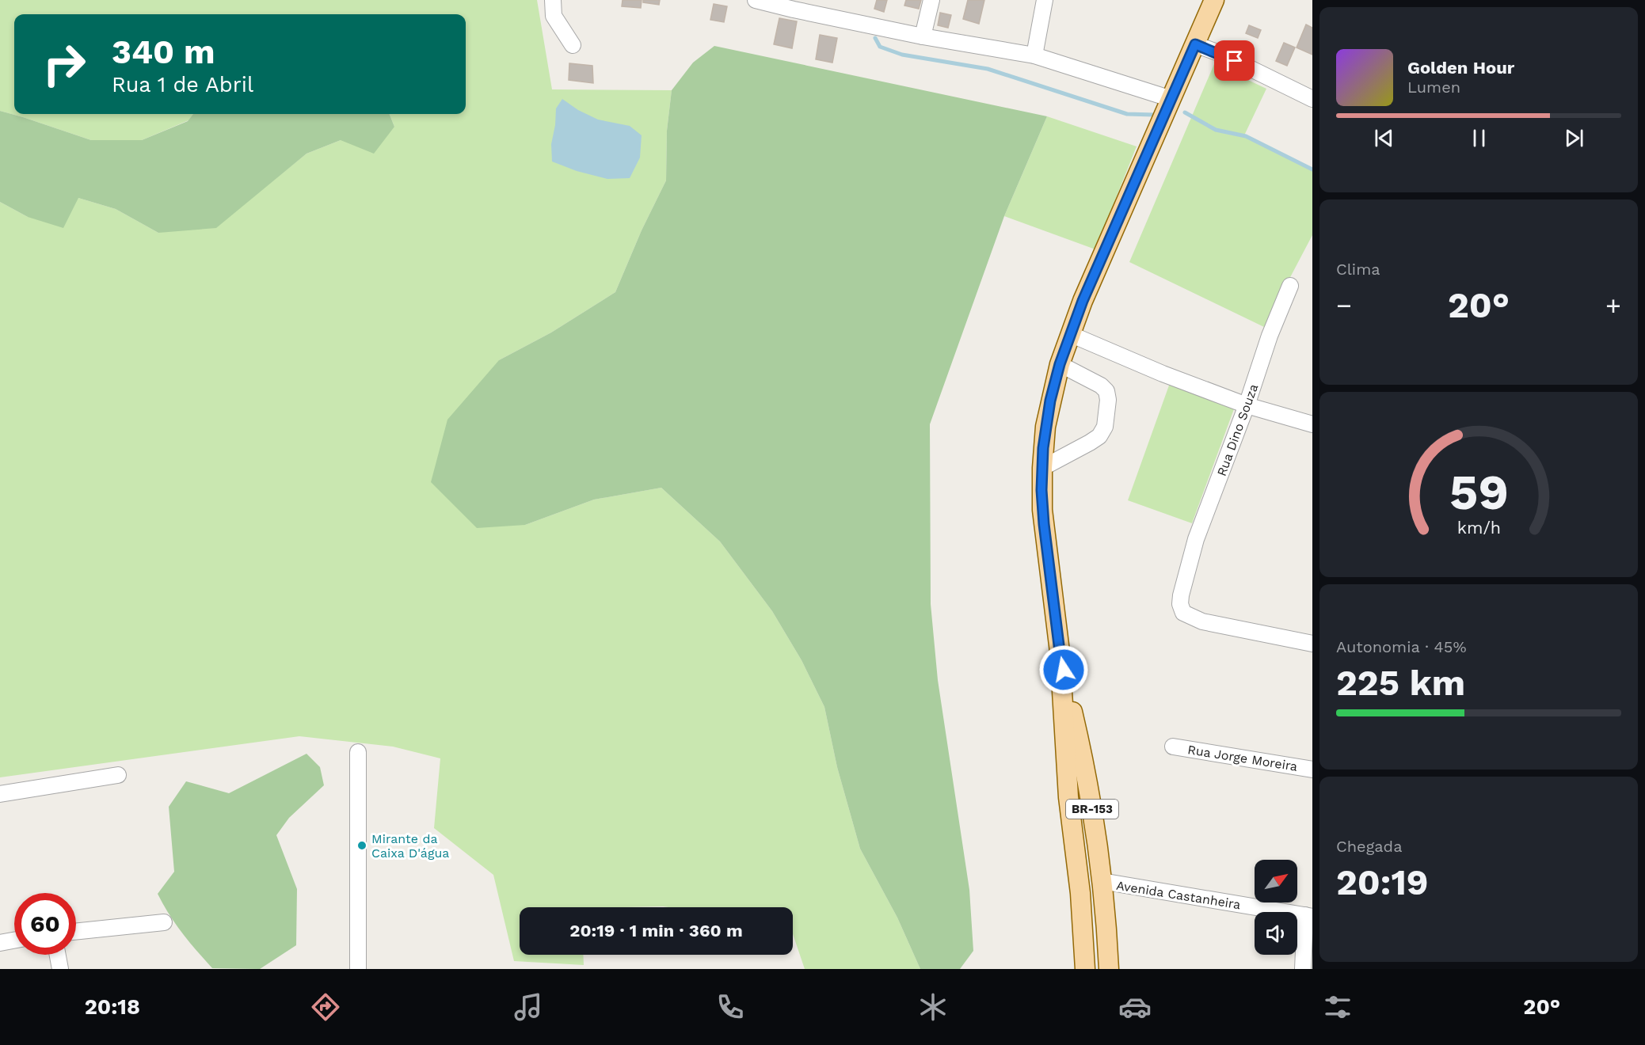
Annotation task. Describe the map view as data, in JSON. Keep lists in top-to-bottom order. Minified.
{"streets":{"main road":["BR-153"],"street":["Rua Dino Souza","Rua Jorge Moreira","Avenida Castanheira"]},"crossings":[["BR-153","Avenida Castanheira"]],"places":["Mirante da Caixa D'água"],"north":"top right","page":{"turn":["340 m","Rua 1 de Abril"],"song":["Golden Hour","Lumen"],"tile":["Clima",["Autonomia · 45%","225 km"],["Chegada","20:19"]],"heat":["−","20°","+"],"limit":"60","trip":"20:19 · 1 min · 360 m","tabs":["20:18","20°"],"gauge":["59","km/h"]}}
